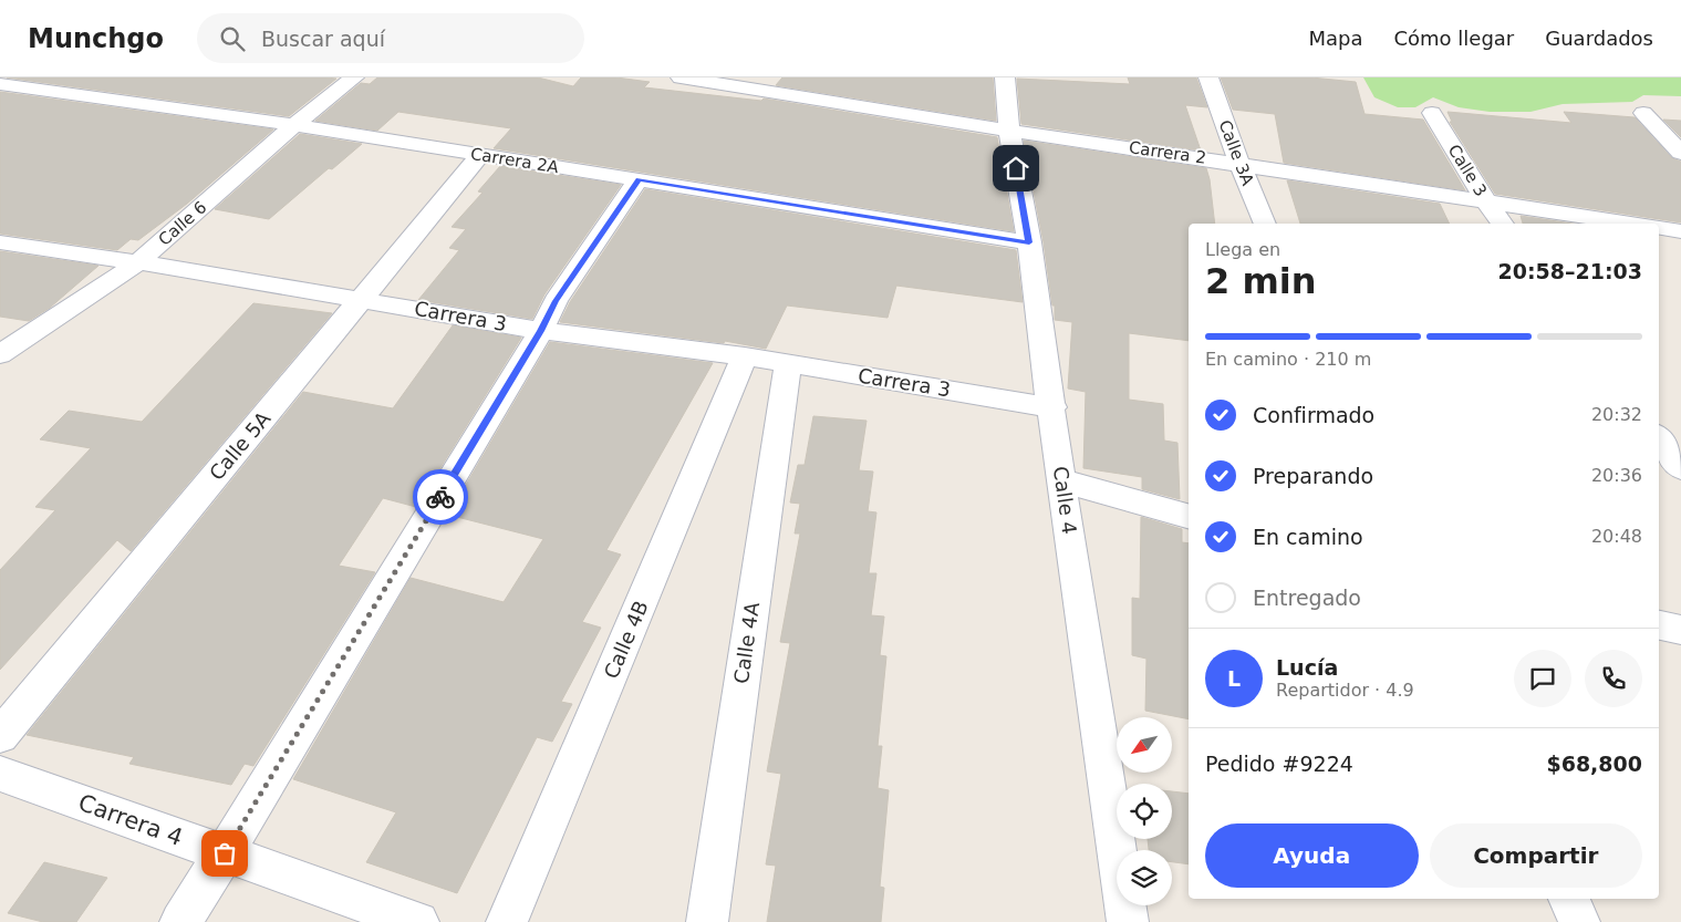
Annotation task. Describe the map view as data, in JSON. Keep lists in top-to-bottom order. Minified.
{"streets":{"street":["Carrera 2","Calle 3A","Carrera 2A","Calle 3","Calle 6","Carrera 3","Calle 5A","Calle 4","Calle 4B","Calle 4A","Carrera 4"]},"crossings":[["Carrera 2","Calle 3A"],["Carrera 2","Calle 3"],["Carrera 2","Calle 4"],["Carrera 2A","Calle 6"],["Carrera 2A","Calle 5A"],["Carrera 2A","Calle 4"],["Calle 6","Carrera 3"],["Carrera 3","Calle 5A"],["Carrera 3","Calle 4"],["Carrera 3","Calle 4B"],["Carrera 3","Calle 4A"]],"north":"bottom left","page":{"header":"Munchgo","search":"Buscar aquí","nav":["Mapa","Cómo llegar","Guardados"],"heading":["2 min","Llega en","20:58–21:03"],"panel":["Lucía","Repartidor · 4.9","Pedido #9224","$68,800"],"bar":"En camino · 210 m","list":[["Confirmado","20:32"],["Preparando","20:36"],["En camino","20:48"],"Entregado"],"round":"L","buttons":["Ayuda","Compartir"]}}
